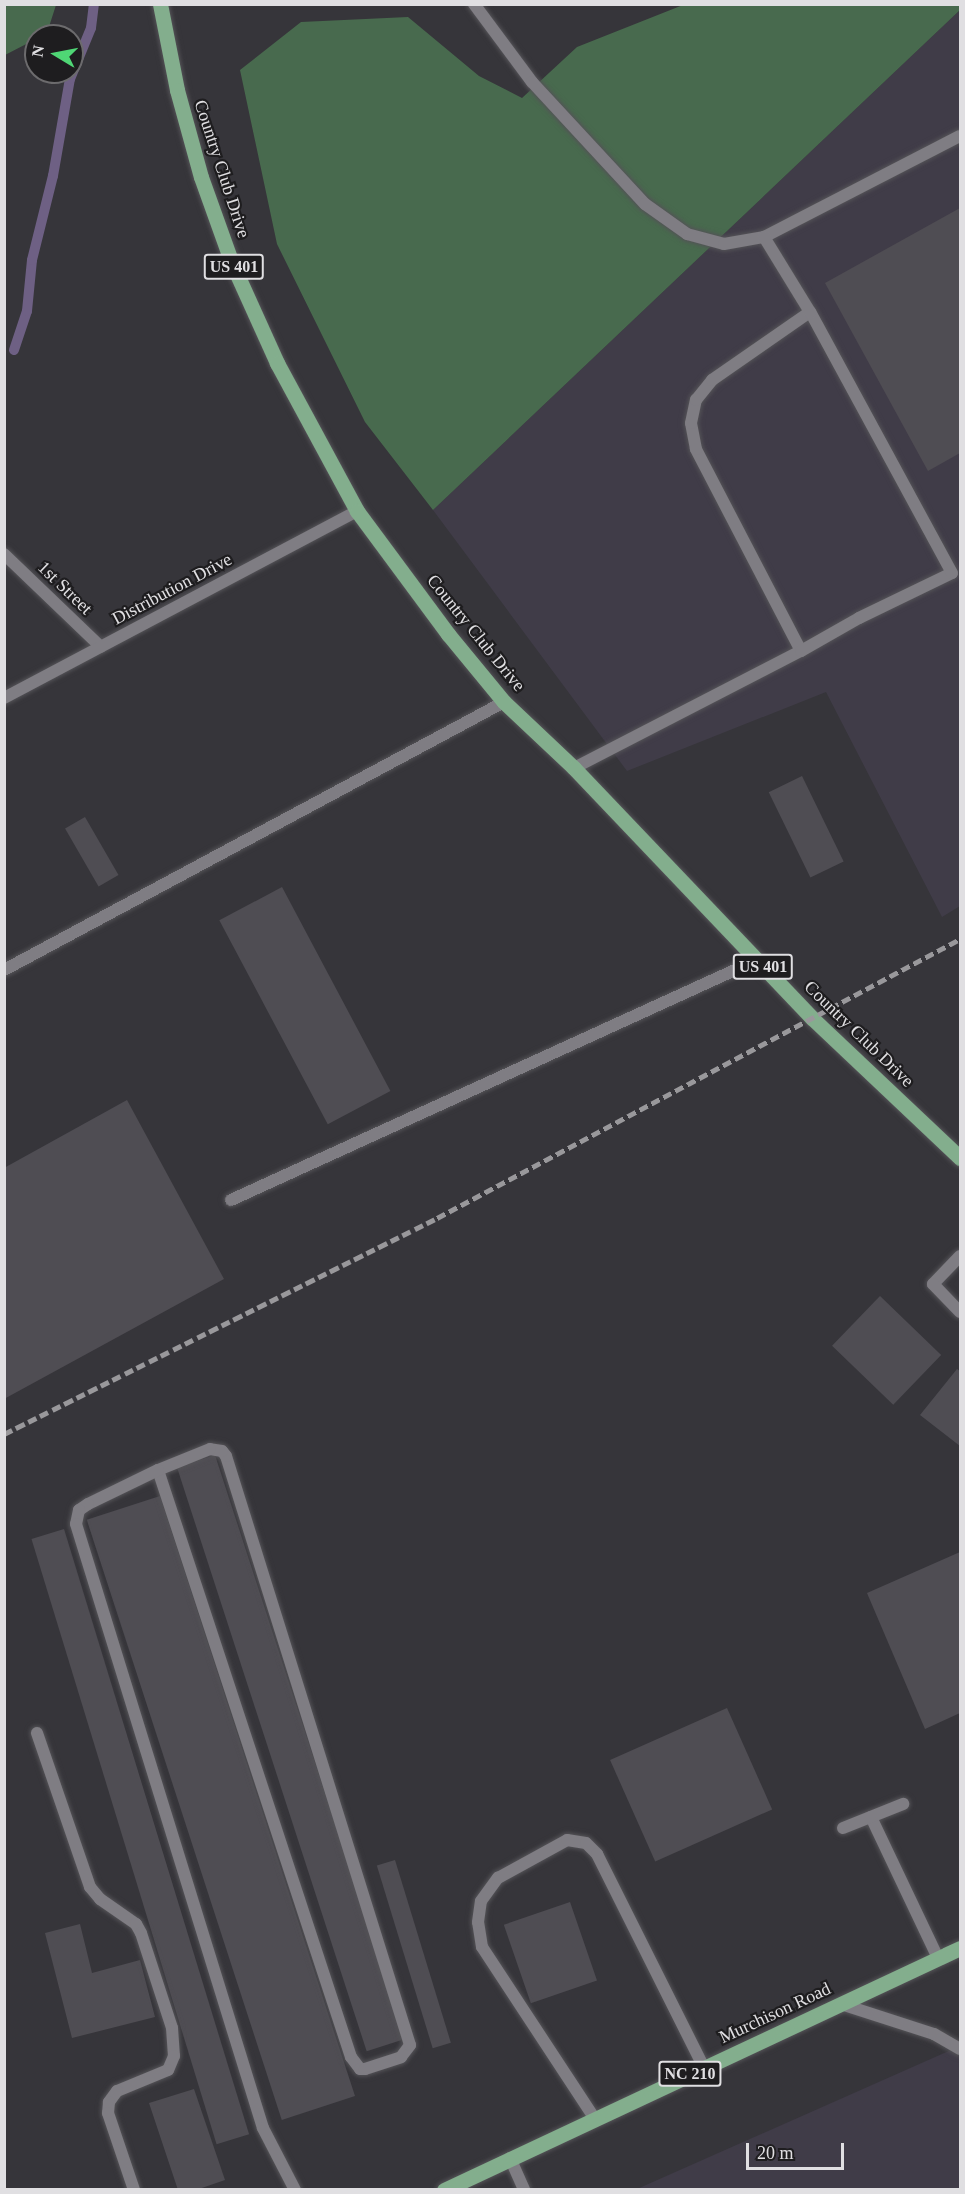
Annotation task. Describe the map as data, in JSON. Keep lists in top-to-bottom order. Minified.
{"streets":{"main road":["Country Club Drive","US 401","Murchison Road","NC 210"],"street":["1st Street","Distribution Drive"]},"crossings":[["Country Club Drive","Distribution Drive"],["1st Street","Distribution Drive"]],"scale_bar":"20 m","north":"left"}
